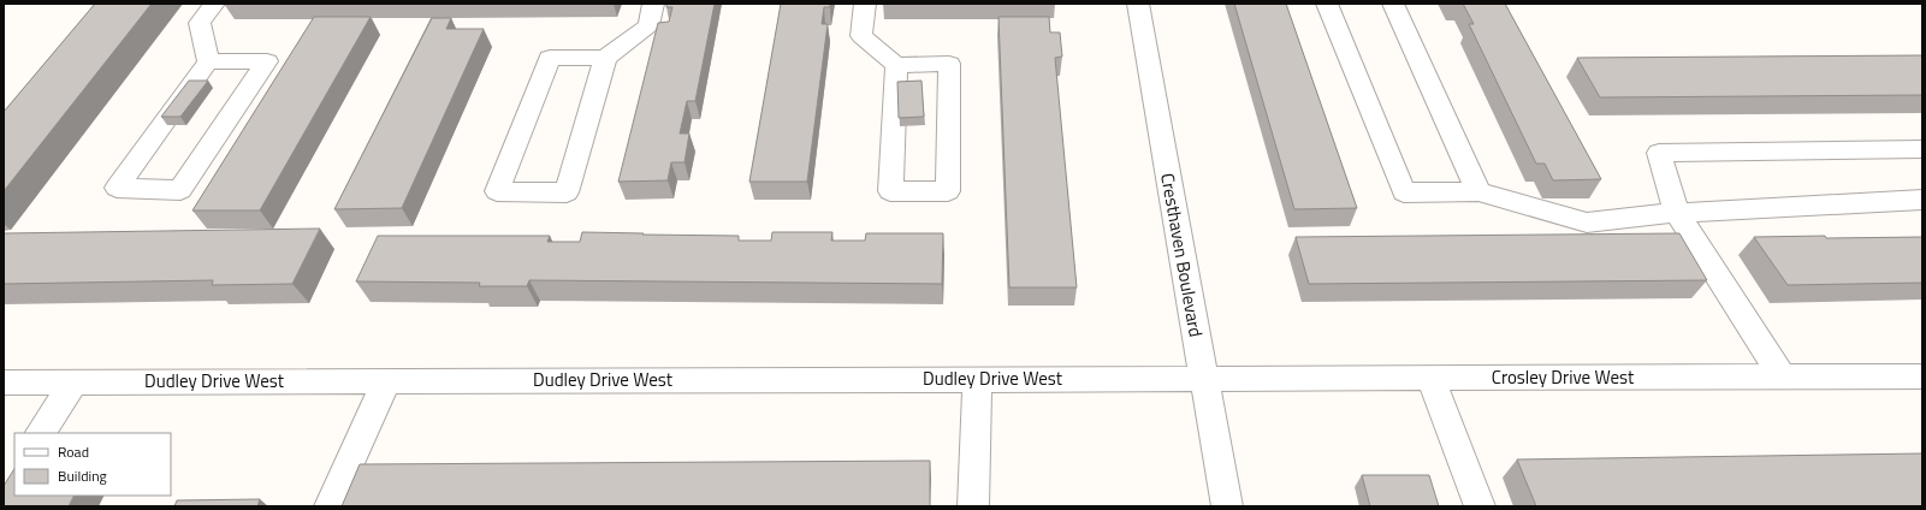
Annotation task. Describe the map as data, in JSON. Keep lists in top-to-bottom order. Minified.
{"streets":{"street":["Cresthaven Boulevard","Crosley Drive West","Dudley Drive West"]},"crossings":[["Cresthaven Boulevard","Crosley Drive West"],["Cresthaven Boulevard","Dudley Drive West"],["Crosley Drive West","Dudley Drive West"]],"legend":["Road","Building"]}
